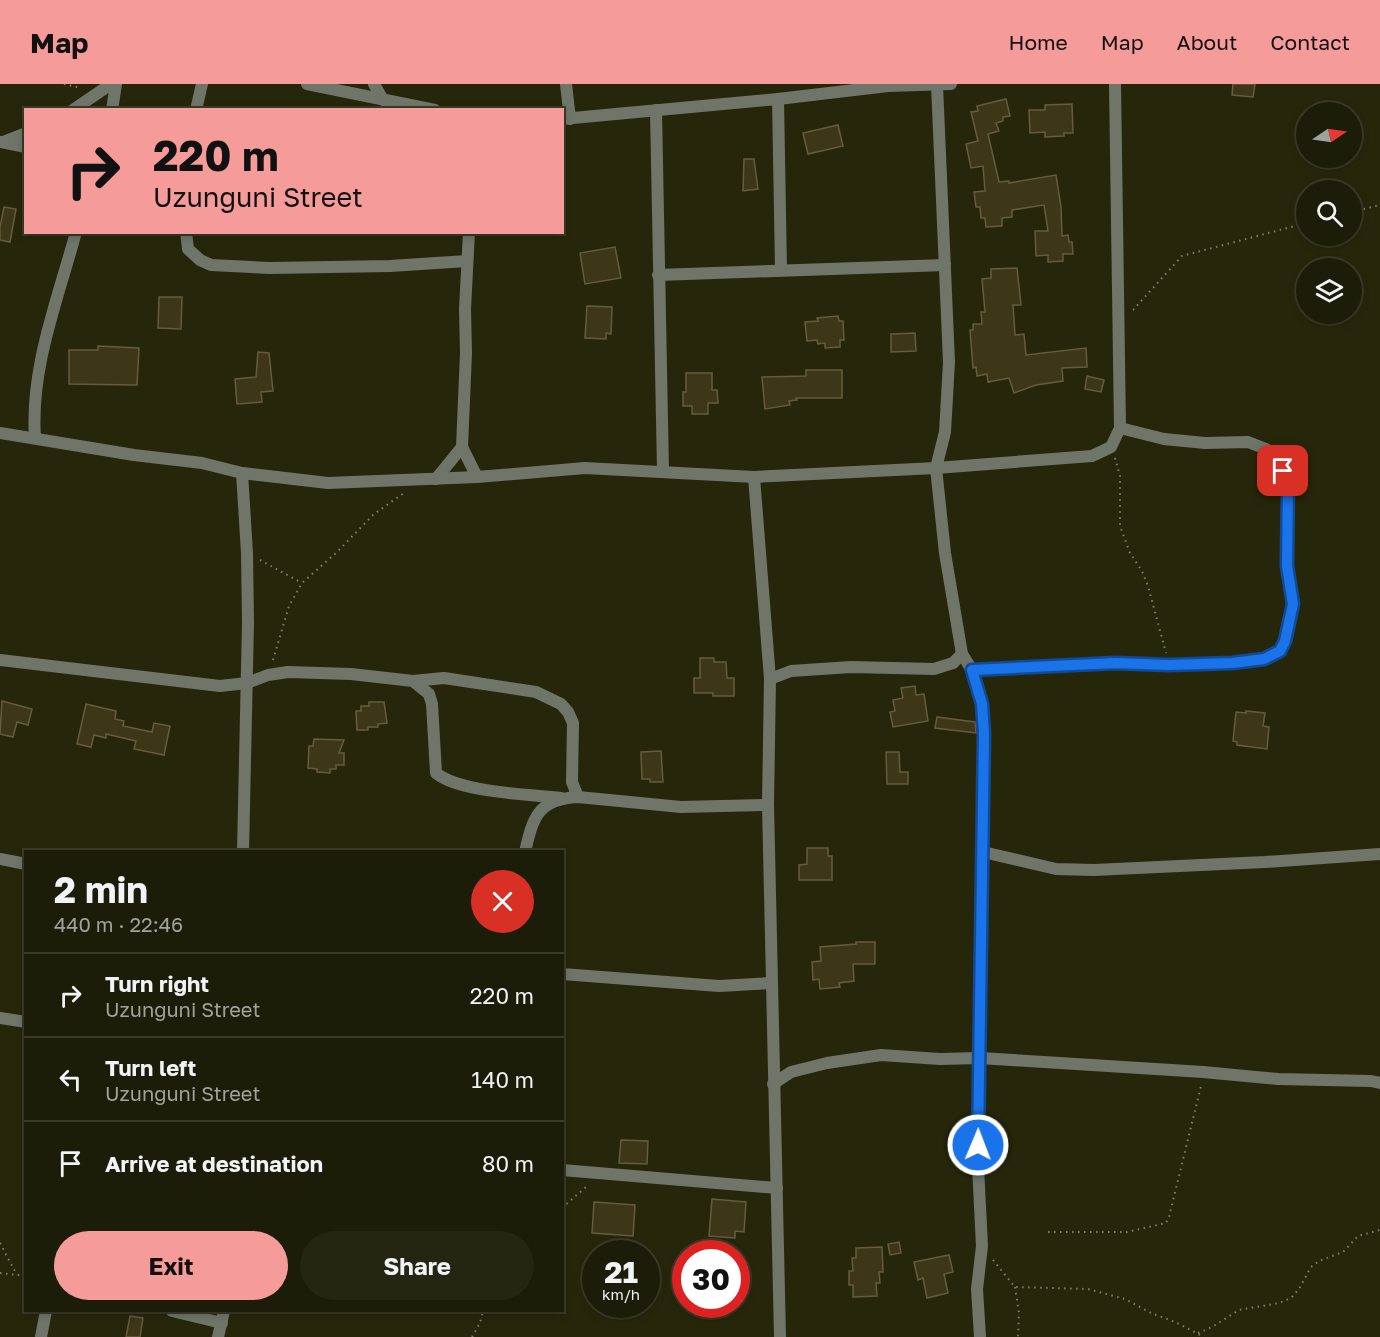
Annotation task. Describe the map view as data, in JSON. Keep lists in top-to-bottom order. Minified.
{"north":"right","page":{"header":"Map","nav":["Home","Map","About","Contact"],"turn":["220 m","Uzunguni Street"],"heading":["2 min","440 m · 22:46"],"list":[{"name":"Turn right","note":"Uzunguni Street","value":"220 m"},{"name":"Turn left","note":"Uzunguni Street","value":"140 m"},{"name":"Arrive at destination","value":"80 m"}],"buttons":["Exit","Share"],"speed":"21 km/h","limit":"30"}}
